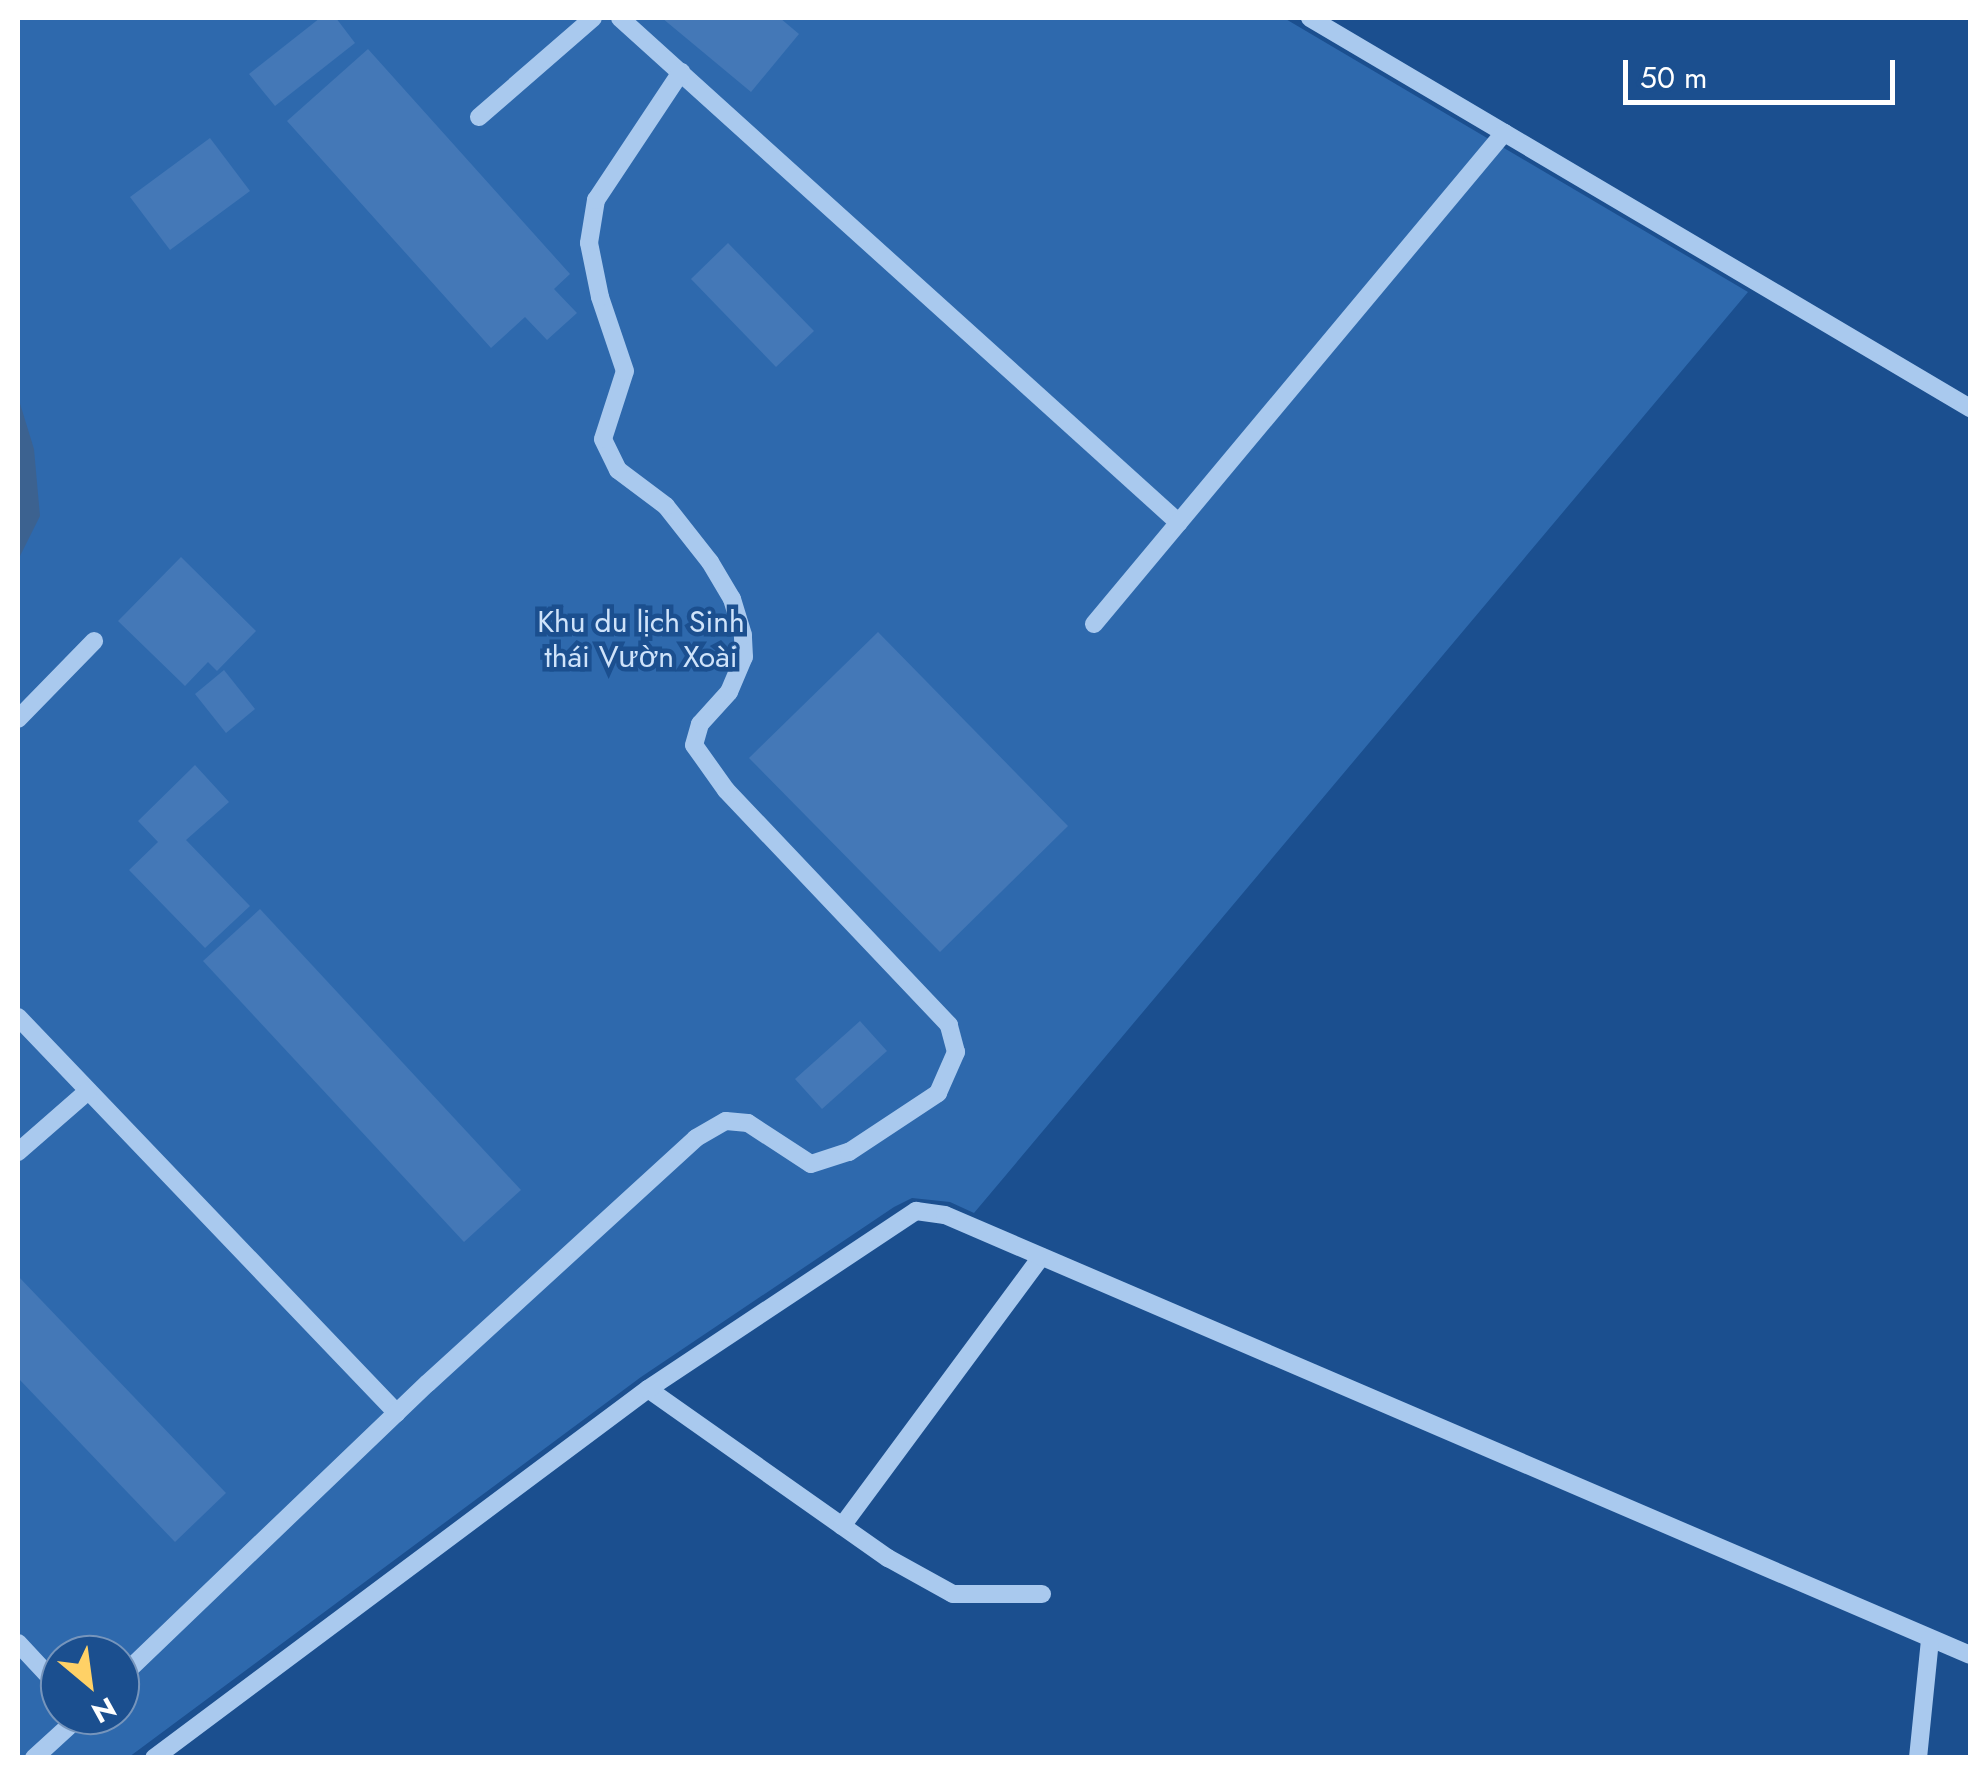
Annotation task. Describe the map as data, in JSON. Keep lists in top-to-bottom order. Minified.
{"parks":["Khu du lịch Sinh thái Vườn Xoài"],"scale_bar":"50 m","north":"bottom right"}
